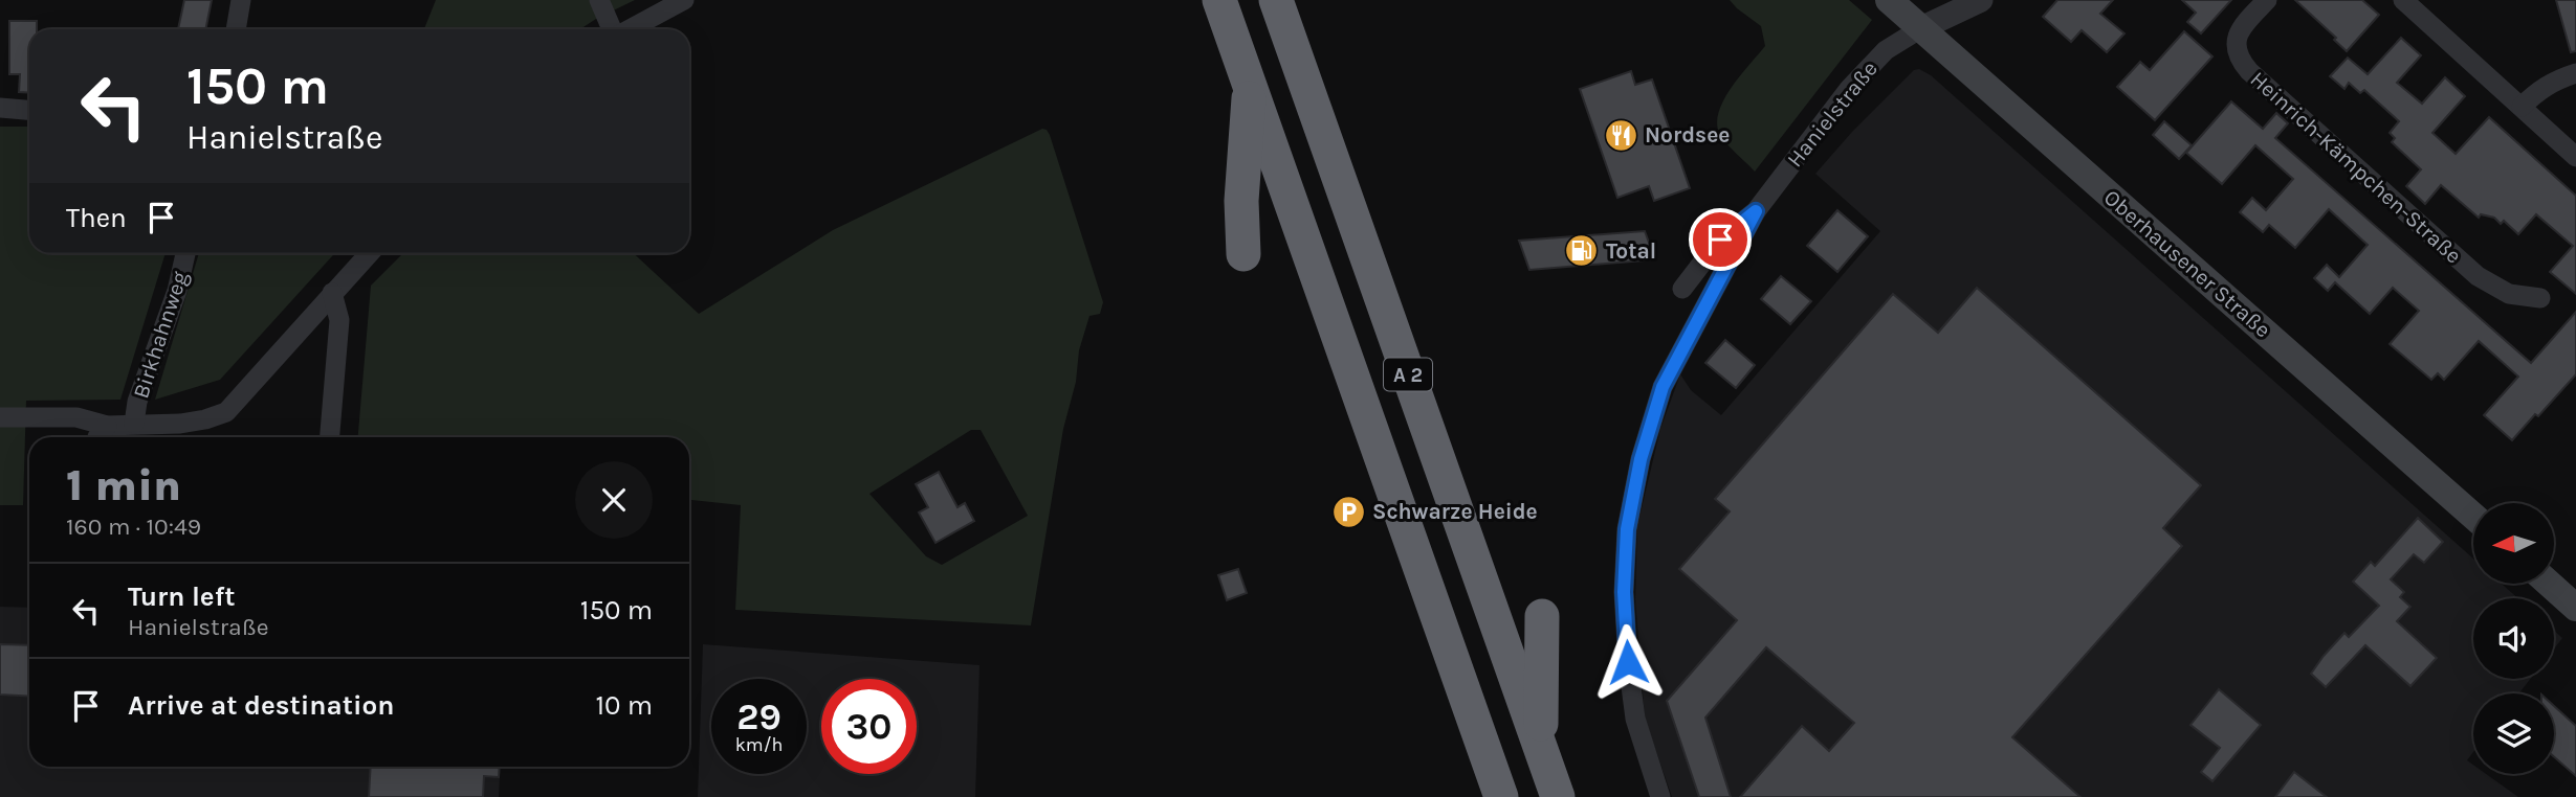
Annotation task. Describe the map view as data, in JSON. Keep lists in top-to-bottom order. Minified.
{"streets":{"highway":["A 2"],"main road":["Oberhausener Straße"],"street":["Hanielstraße","Heinrich-Kämpchen-Straße","Birkhahnweg"]},"crossings":[["Hanielstraße","Oberhausener Straße"]],"places":{"restaurant":["Nordsee"],"fuel station":["Total"],"parking":["Schwarze Heide"]},"north":"left","page":{"turn":["150 m","Hanielstraße"],"then":"Then","heading":["1 min","160 m · 10:49"],"list":[{"name":"Turn left","note":"Hanielstraße","value":"150 m"},{"name":"Arrive at destination","value":"10 m"}],"speed":"29 km/h","limit":"30"}}
